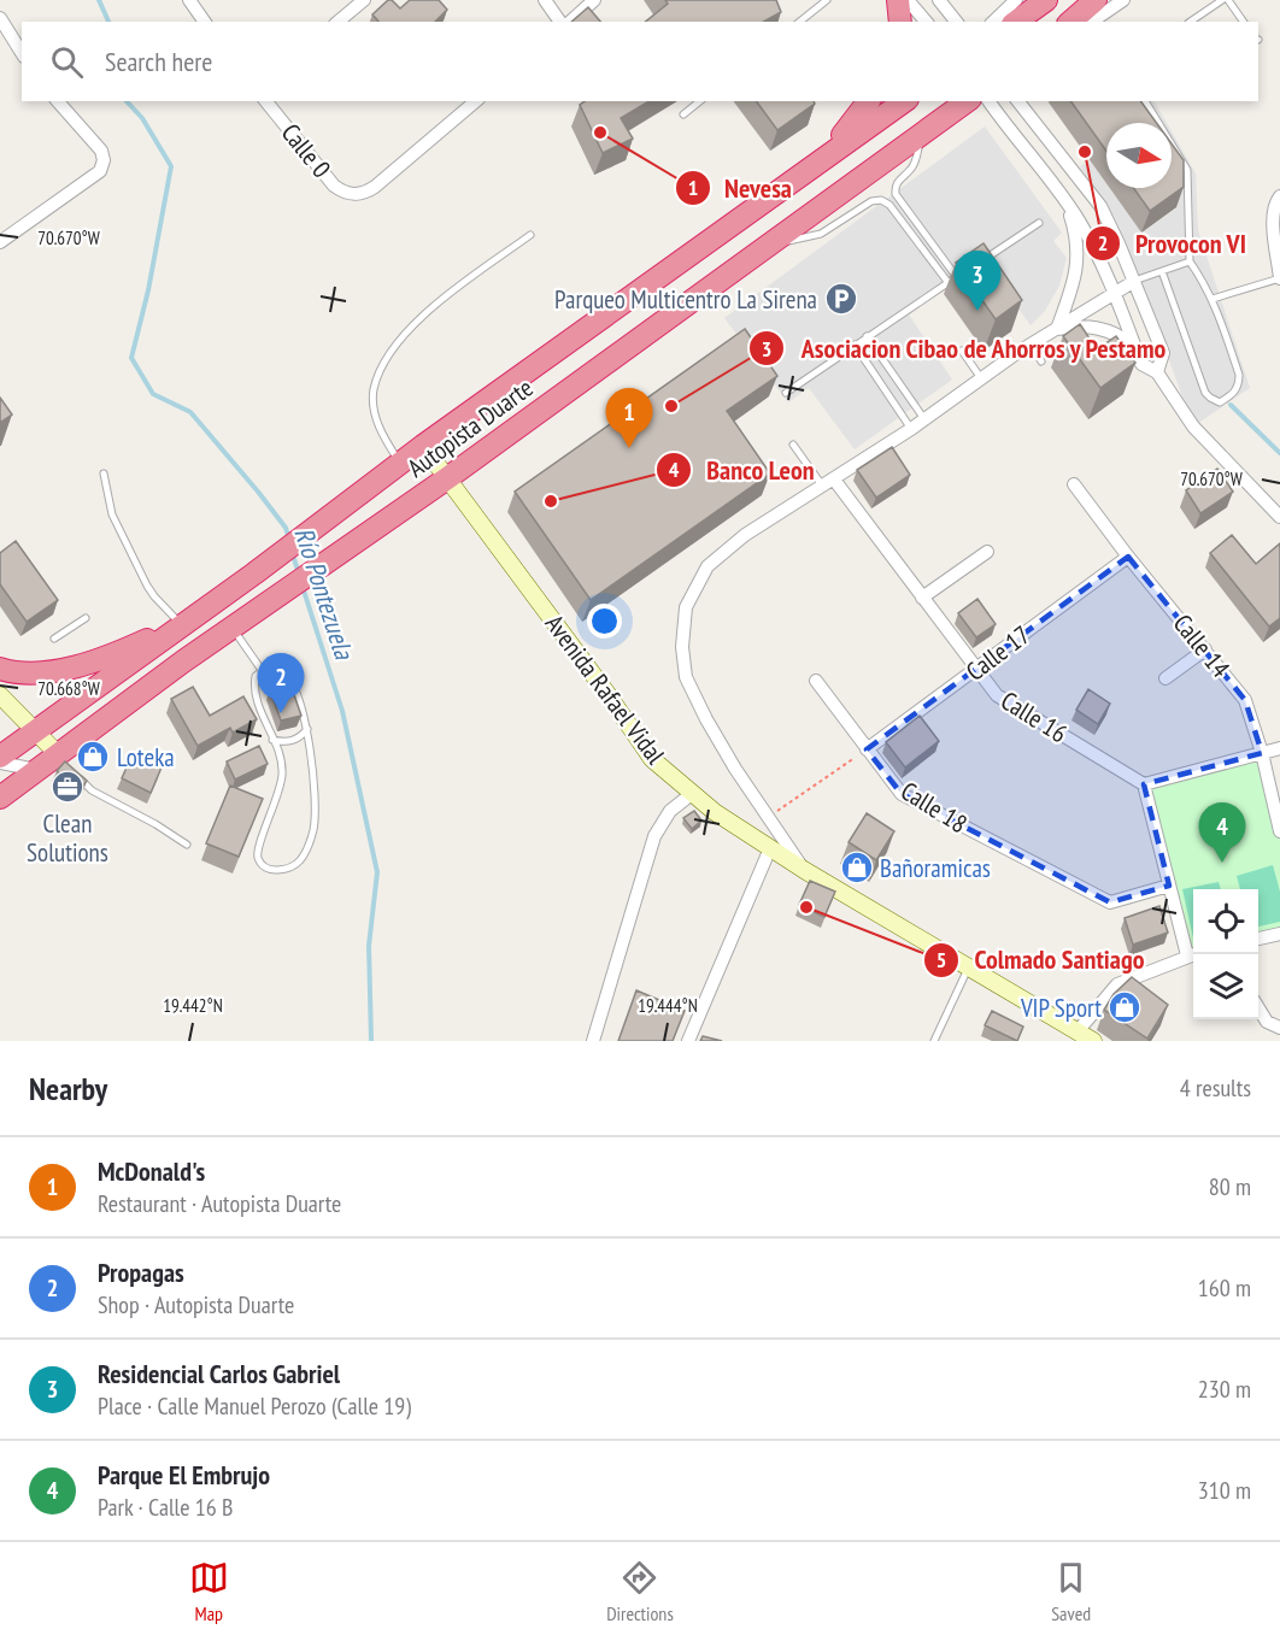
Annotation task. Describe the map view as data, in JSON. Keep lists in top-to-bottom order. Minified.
{"streets":{"highway":["Autopista Duarte"],"main road":["Avenida Rafael Vidal"],"street":["Calle 0","Calle 14","Calle 17","Calle 16","Calle 18"]},"crossings":[["Autopista Duarte","Avenida Rafael Vidal"],["Calle 14","Calle 17"],["Calle 17","Calle 16"],["Calle 17","Calle 18"]],"water":["Río Pontezuela"],"places":{"other":["Nevesa","Provocon VI","Asociacion Cibao de Ahorros y Pestamo","Banco Leon","Colmado Santiago"],"parking":["Parqueo Multicentro La Sirena"],"shop":["Loteka","Bañoramicas","VIP Sport"],"office":["Clean Solutions"]},"north":"right","page":{"search":"Search here","pins":["3","1","2","4"],"heading":["Nearby","4 results"],"list":[{"mark":"1","name":"McDonald's","note":"Restaurant · Autopista Duarte","value":"80 m"},{"mark":"2","name":"Propagas","note":"Shop · Autopista Duarte","value":"160 m"},{"mark":"3","name":"Residencial Carlos Gabriel","note":"Place · Calle Manuel Perozo (Calle 19)","value":"230 m"},{"mark":"4","name":"Parque El Embrujo","note":"Park · Calle 16 B","value":"310 m"}],"nav":["Map","Directions","Saved"]},"coordinates":["70.670°W","70.668°W","19.442°N","19.444°N"]}
